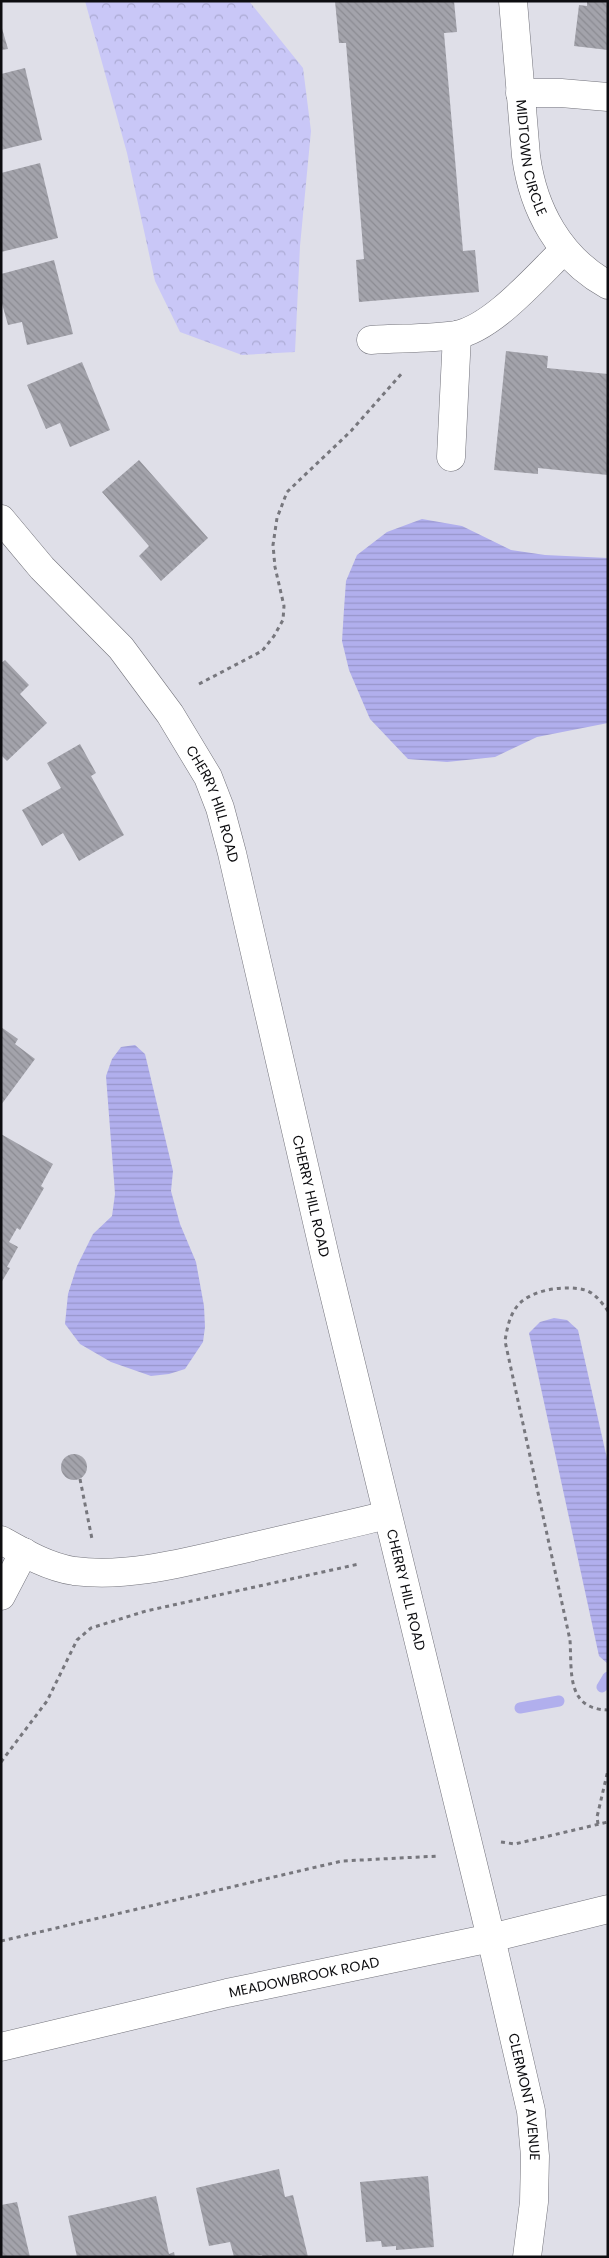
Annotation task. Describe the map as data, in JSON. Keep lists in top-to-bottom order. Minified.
{"streets":{"street":["MIDTOWN CIRCLE","CHERRY HILL ROAD","MEADOWBROOK ROAD","CLERMONT AVENUE"]},"crossings":[["CHERRY HILL ROAD","MEADOWBROOK ROAD"],["CHERRY HILL ROAD","CLERMONT AVENUE"],["MEADOWBROOK ROAD","CLERMONT AVENUE"]]}
